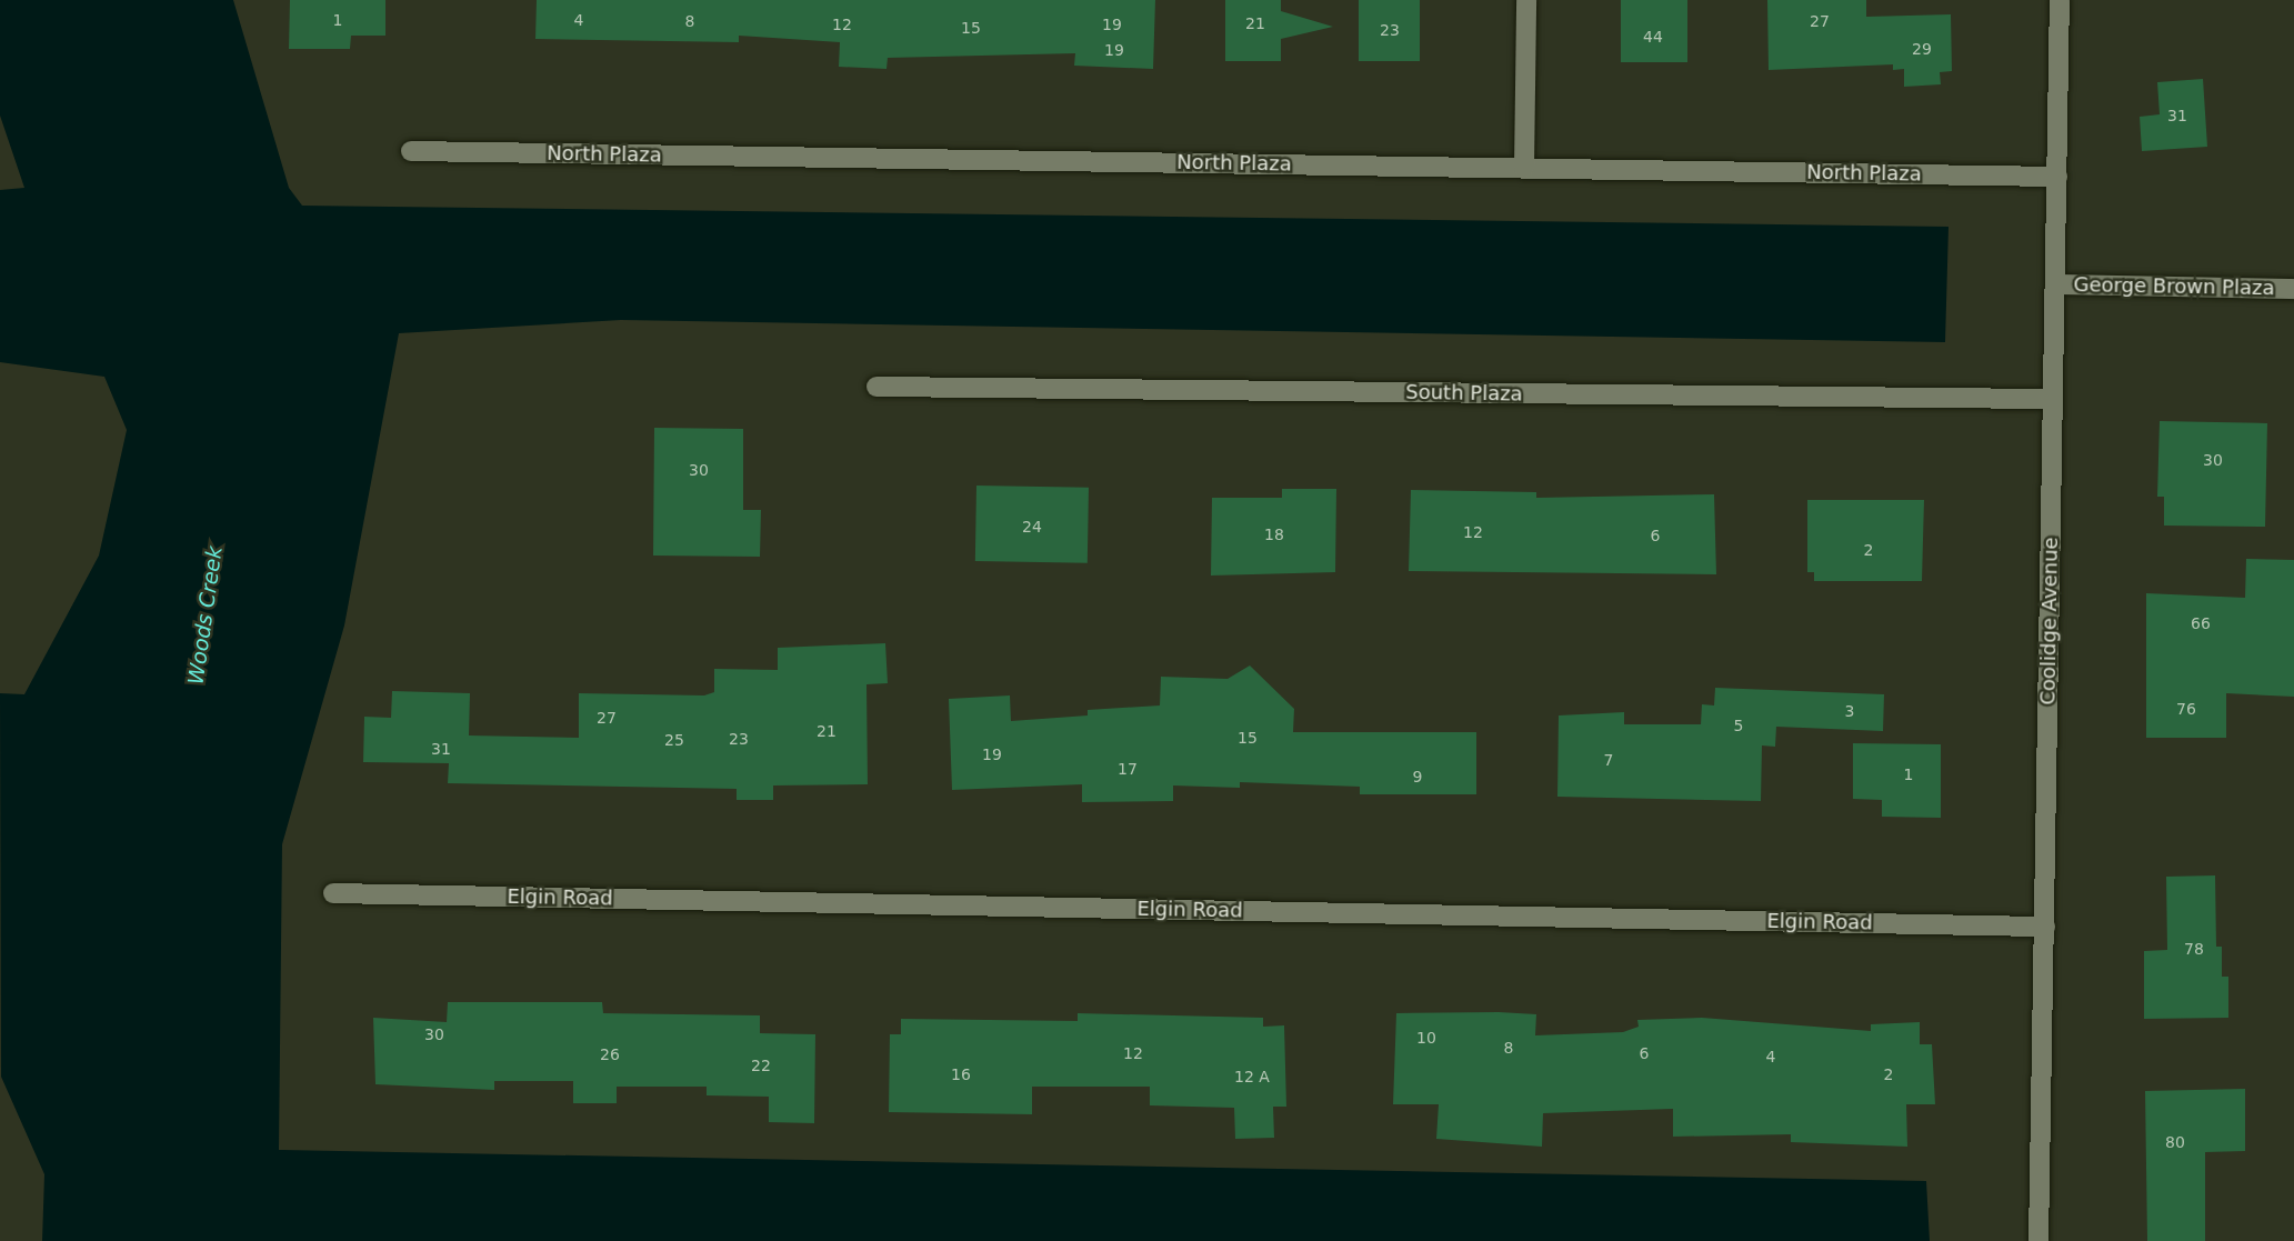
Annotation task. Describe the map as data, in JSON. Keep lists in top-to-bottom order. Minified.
{"streets":{"street":["North Plaza","George Brown Plaza","South Plaza","Coolidge Avenue","Elgin Road"]},"crossings":[["North Plaza","Coolidge Avenue"],["George Brown Plaza","Coolidge Avenue"],["South Plaza","Coolidge Avenue"],["Coolidge Avenue","Elgin Road"]],"water":["Woods Creek"],"house_numbers":["1","4","8","27","21","12","19","15","23","44","29","19","31","30","30","24","12","18","6","2","66","76","3","27","5","21","15","23","25","31","19","7","17","1","9","78","30","10","8","12","6","26","4","22","16","2","12 A","80"]}
